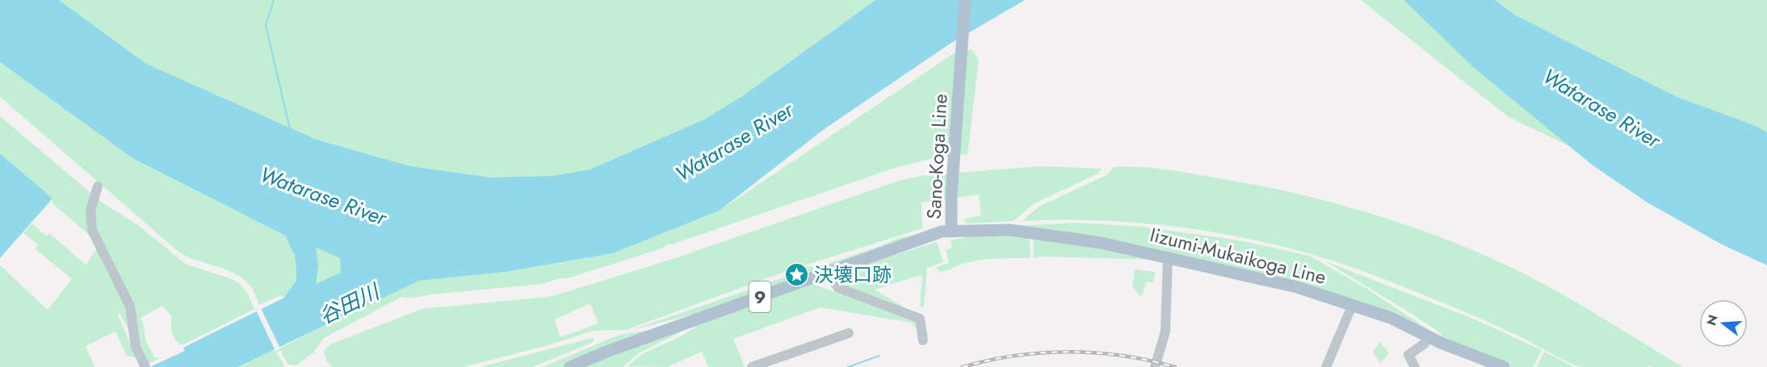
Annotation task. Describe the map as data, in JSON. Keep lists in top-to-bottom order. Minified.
{"streets":{"main road":["Sano-Koga Line","Iizumi-Mukaikoga Line","9"]},"crossings":[["Sano-Koga Line","Iizumi-Mukaikoga Line"]],"water":["Watarase River","谷田川"],"places":{"place":["決壊口跡"]},"north":"left"}
